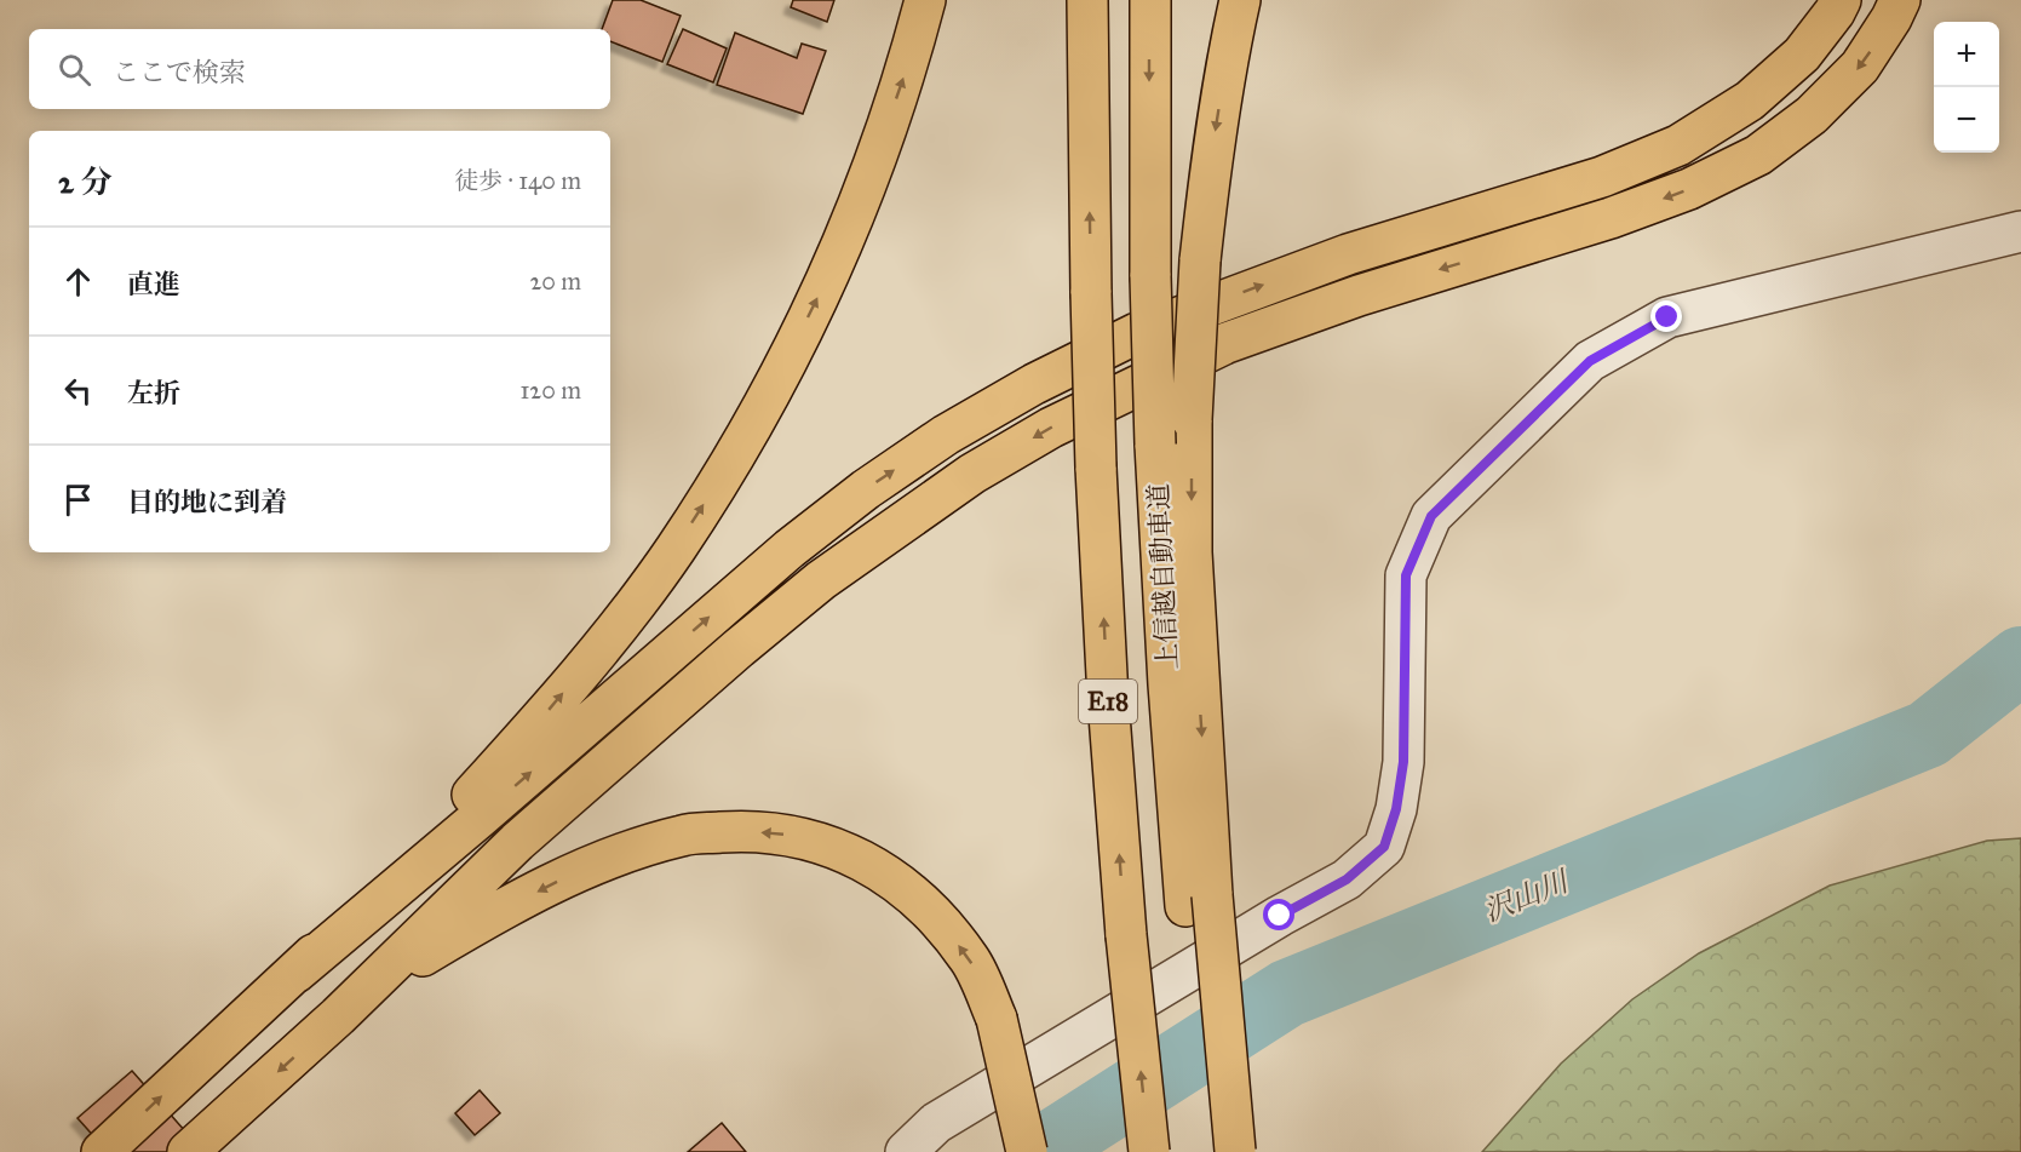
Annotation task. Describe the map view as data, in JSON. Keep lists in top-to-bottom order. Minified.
{"streets":{"highway":["上信越自動車道","E18"]},"water":["沢山川"],"page":{"map_buttons":["+","−"],"search":"ここで検索","heading":["2 分","徒歩 · 140 m"],"list":[["直進","20 m"],["左折","120 m"],"目的地に到着"]}}
